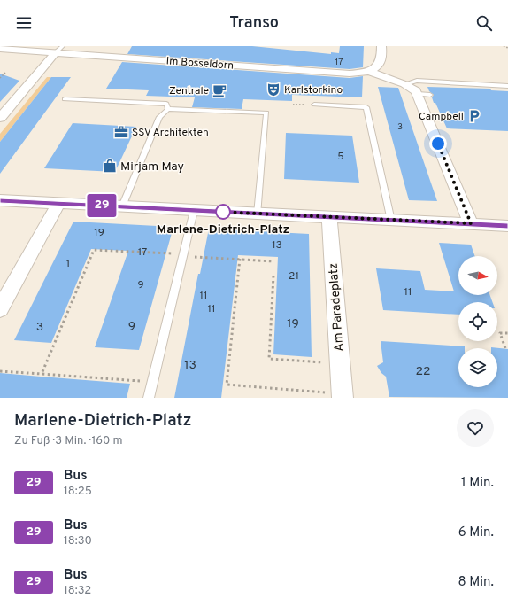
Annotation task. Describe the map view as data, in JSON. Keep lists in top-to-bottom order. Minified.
{"streets":{"street":["Im Bosseldorn","Am Paradeplatz"]},"places":{"theatre":["Karlstorkino"],"cafe":["Zentrale"],"parking":["Campbell"],"office":["SSV Architekten"],"shop":["Mirjam May"],"other":["Marlene-Dietrich-Platz"]},"lines":["bus line 29"],"house_numbers":["17","3","5","19","13","17","1","21","9","11","11","11","19","9","3","13","22"],"north":"right","page":{"header":"Transo","on_map":"29","heading":["Marlene-Dietrich-Platz","Zu Fuß · 3 Min. · 160 m"],"list":[{"mark":"29","name":"Bus","note":"18:25","value":"1 Min."},{"mark":"29","name":"Bus","note":"18:30","value":"6 Min."},{"mark":"29","name":"Bus","note":"18:32","value":"8 Min."}]}}
